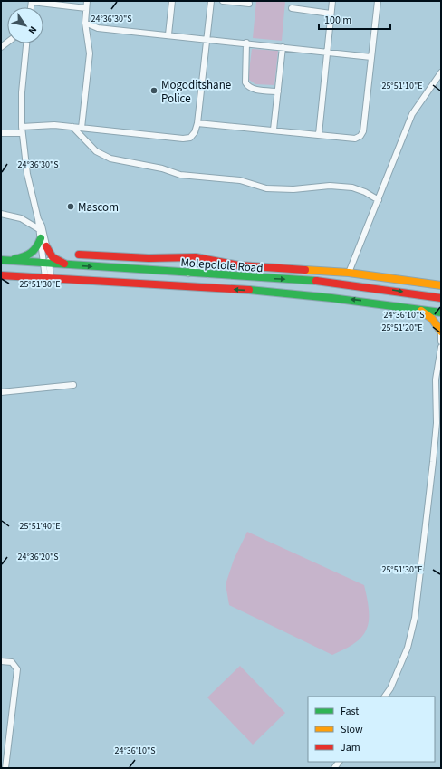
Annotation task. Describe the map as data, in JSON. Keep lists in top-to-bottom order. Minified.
{"streets":{"main road":["Molepolole Road"]},"places":["Mogoditshane Police","Mascom"],"legend":["Fast","Slow","Jam"],"scale_bar":"100 m","north":"bottom right","coordinates":["24°36'30\"S","25°51'10\"E","25°51'30\"E","24°36'10\"S","25°51'20\"E","25°51'40\"E","24°36'20\"S"]}
